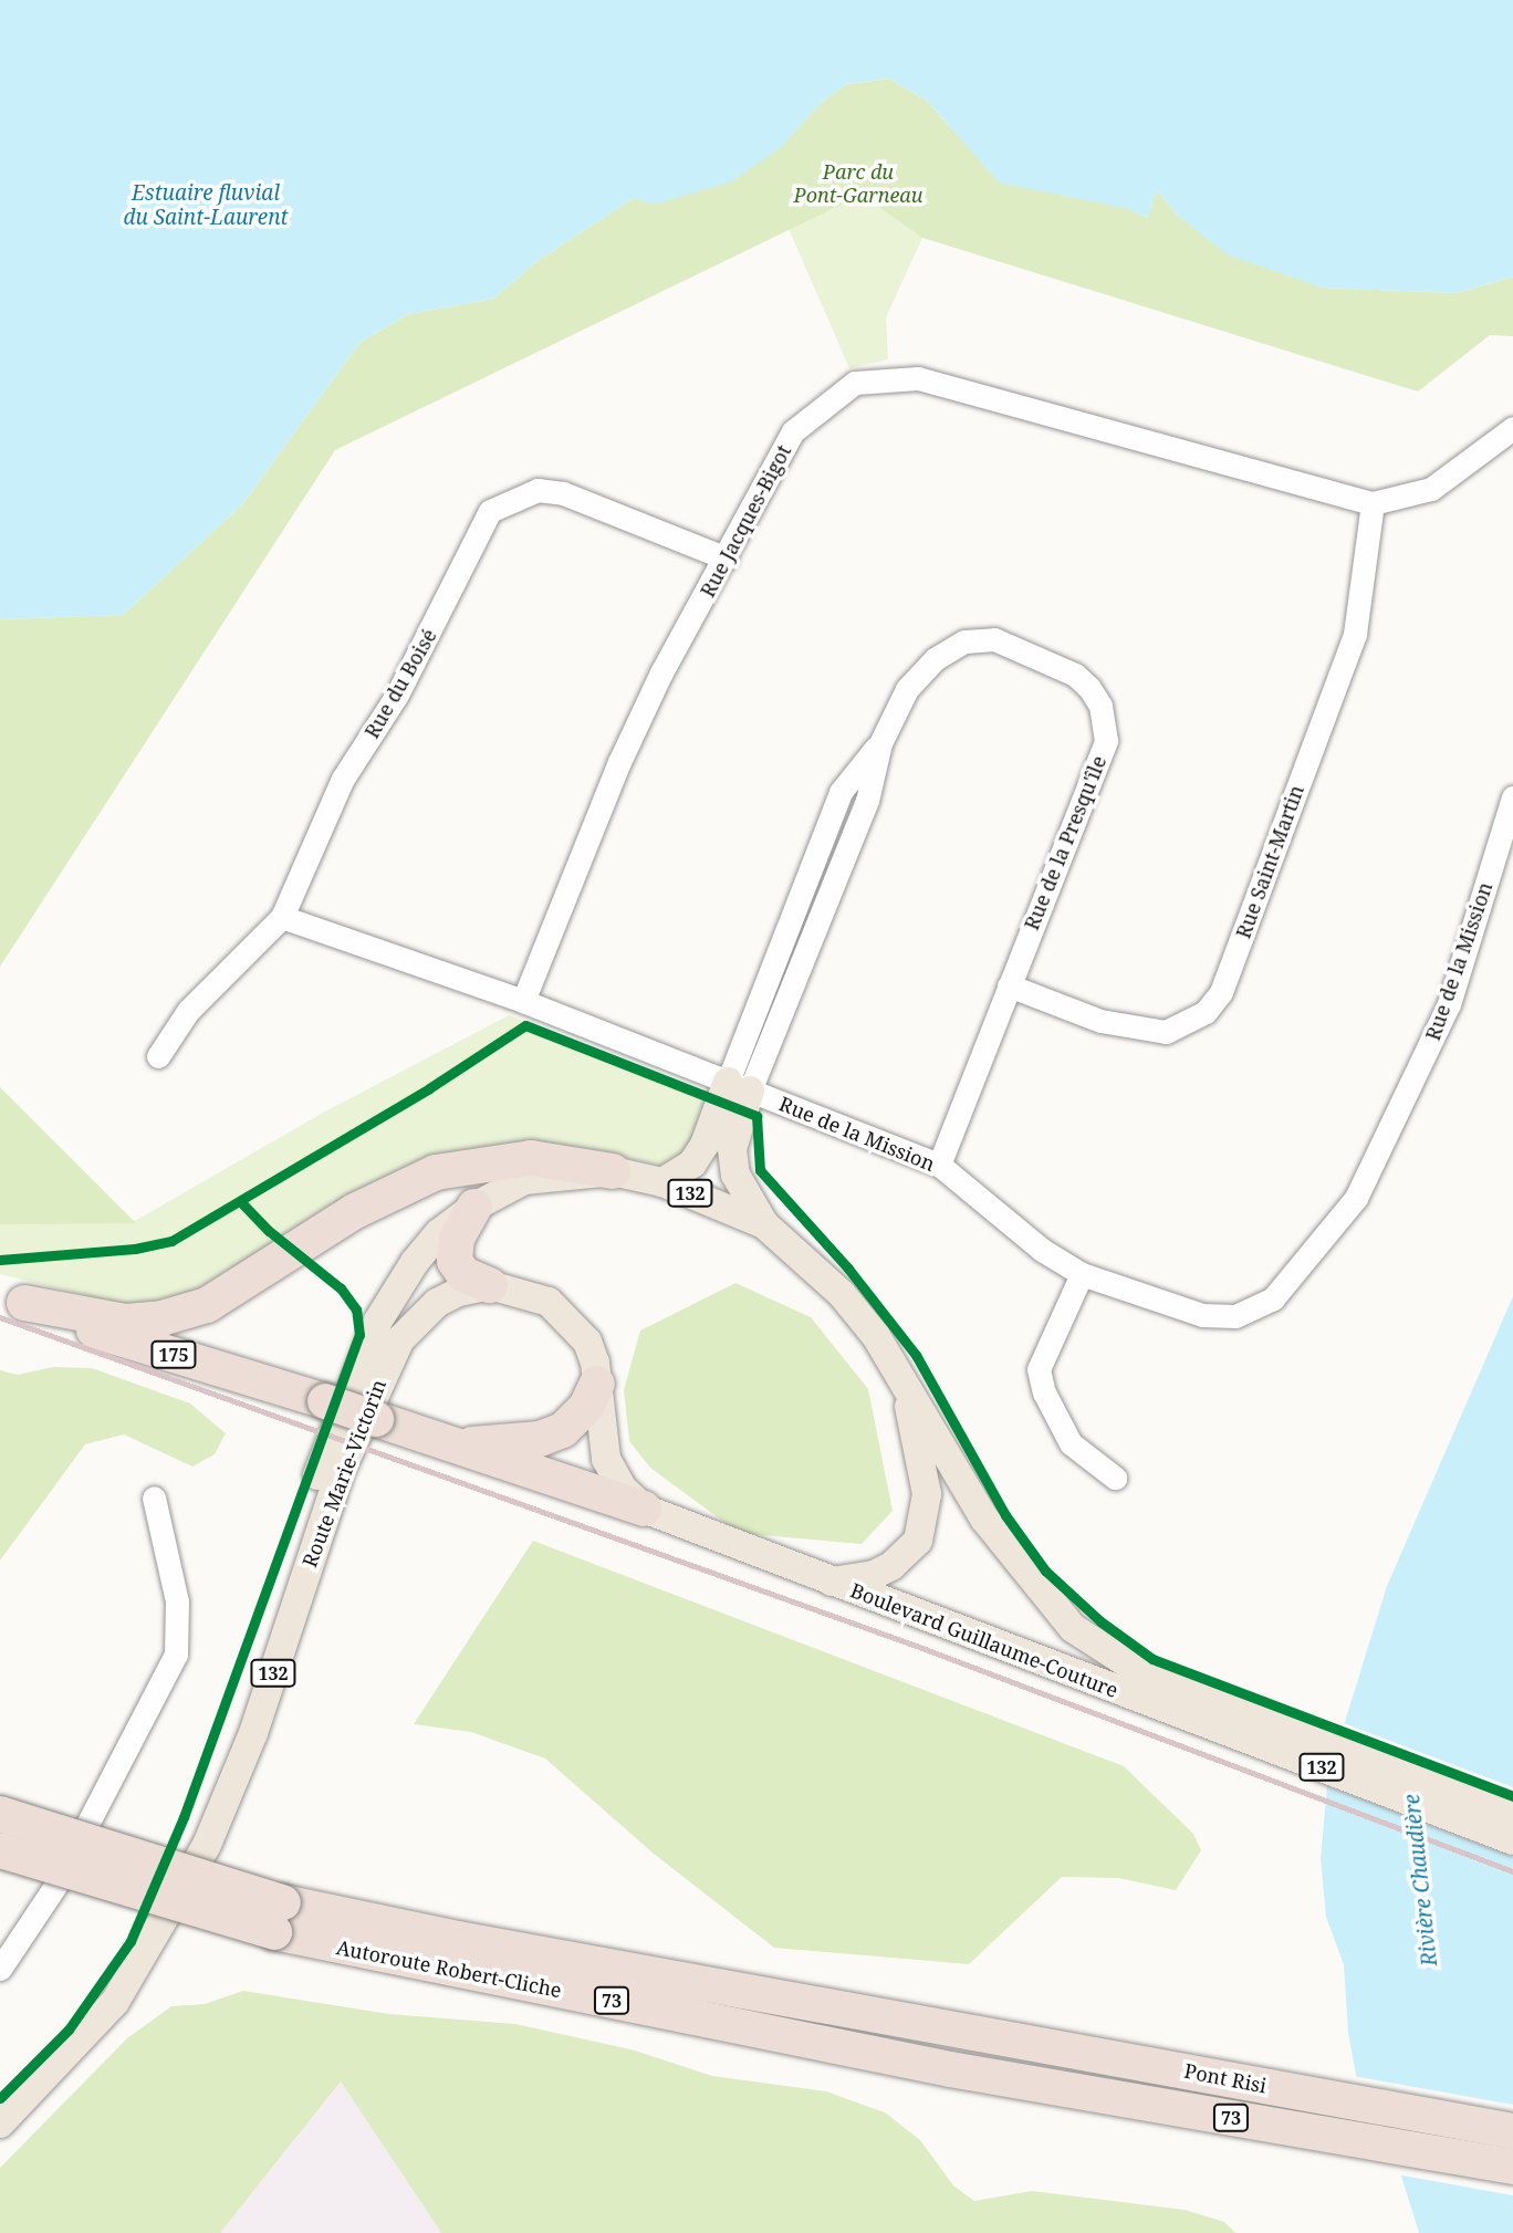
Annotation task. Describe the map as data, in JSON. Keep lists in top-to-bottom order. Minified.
{"streets":{"highway":["175","Boulevard Guillaume-Couture","Autoroute Robert-Cliche","73","Pont Risi"],"main road":["132","Route Marie-Victorin"],"street":["Rue Jacques-Bigot","Rue du Boisé","Rue de la Presqu'île","Rue Saint-Martin","Rue de la Mission"]},"crossings":[["Rue Jacques-Bigot","Rue du Boisé"],["Rue Jacques-Bigot","Rue Saint-Martin"],["Rue Jacques-Bigot","Rue de la Mission"],["Rue du Boisé","Rue de la Mission"],["Rue de la Presqu'île","Rue Saint-Martin"],["Rue de la Presqu'île","Rue de la Mission"],["Route Marie-Victorin","Boulevard Guillaume-Couture"],["Autoroute Robert-Cliche","Pont Risi"]],"water":["Estuaire fluvial du Saint-Laurent","Rivière Chaudière"],"parks":["Parc du Pont-Garneau"]}
